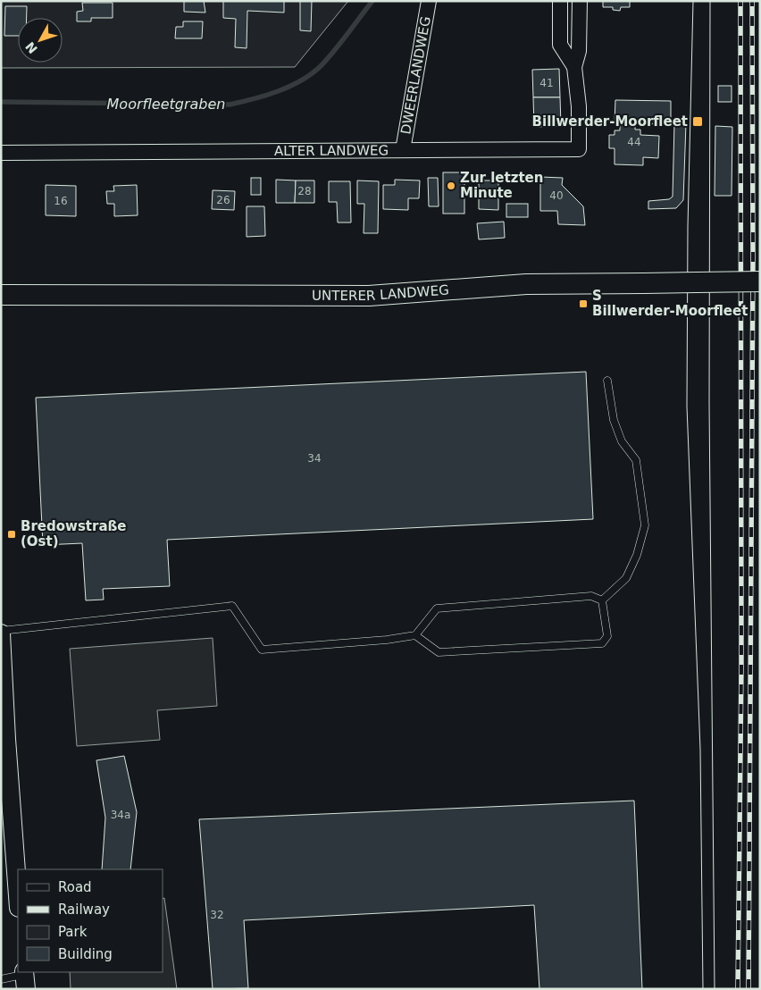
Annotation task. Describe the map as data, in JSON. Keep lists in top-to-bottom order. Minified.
{"streets":{"main road":["UNTERER LANDWEG"],"street":["DWEERLANDWEG","ALTER LANDWEG"]},"crossings":[["DWEERLANDWEG","ALTER LANDWEG"]],"water":["Moorfleetgraben"],"places":{"transit":["Billwerder-Moorfleet","S Billwerder-Moorfleet","Bredowstraße (Ost)"],"other":["Zur letzten Minute"]},"house_numbers":["41","44","28","40","26","16","34","34a","32"],"legend":["Road","Railway","Park","Building"],"north":"bottom left"}
